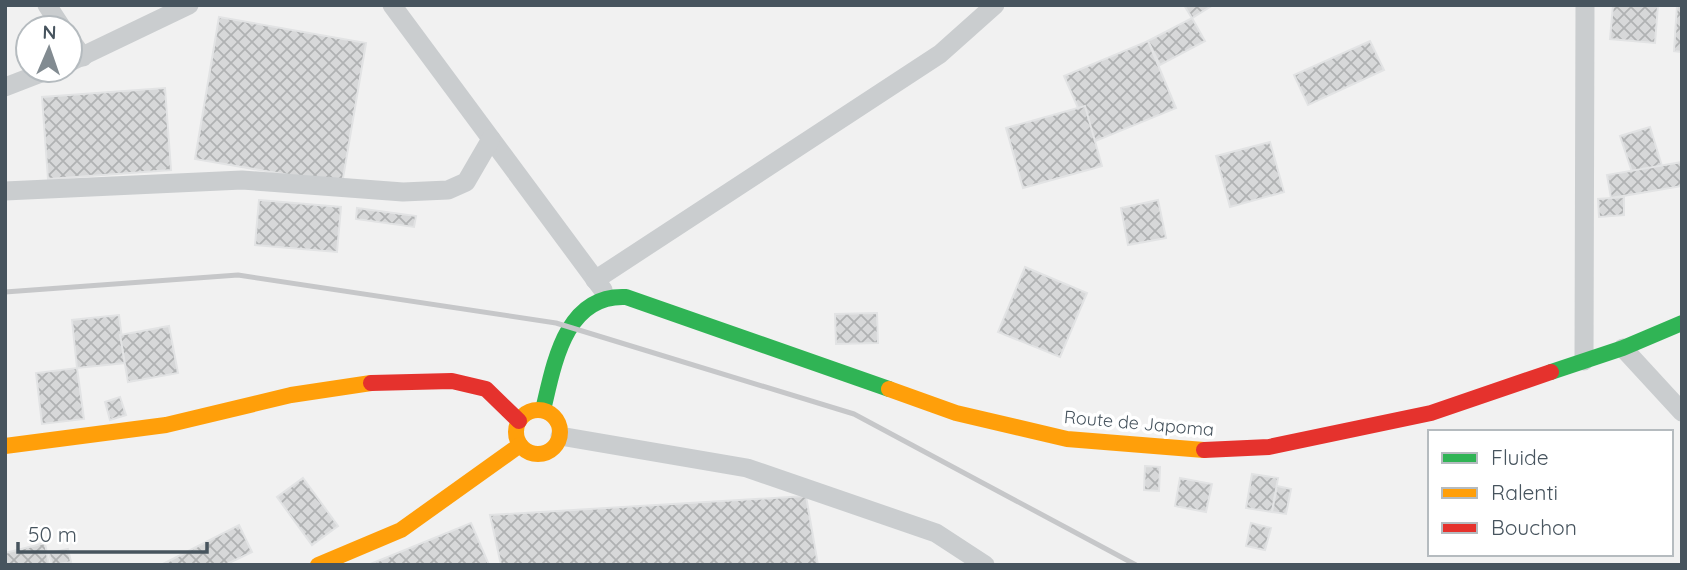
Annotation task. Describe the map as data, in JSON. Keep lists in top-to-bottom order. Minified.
{"streets":{"street":["Route de Japoma"]},"legend":["Fluide","Ralenti","Bouchon"],"scale_bar":"50 m","north":"top"}
